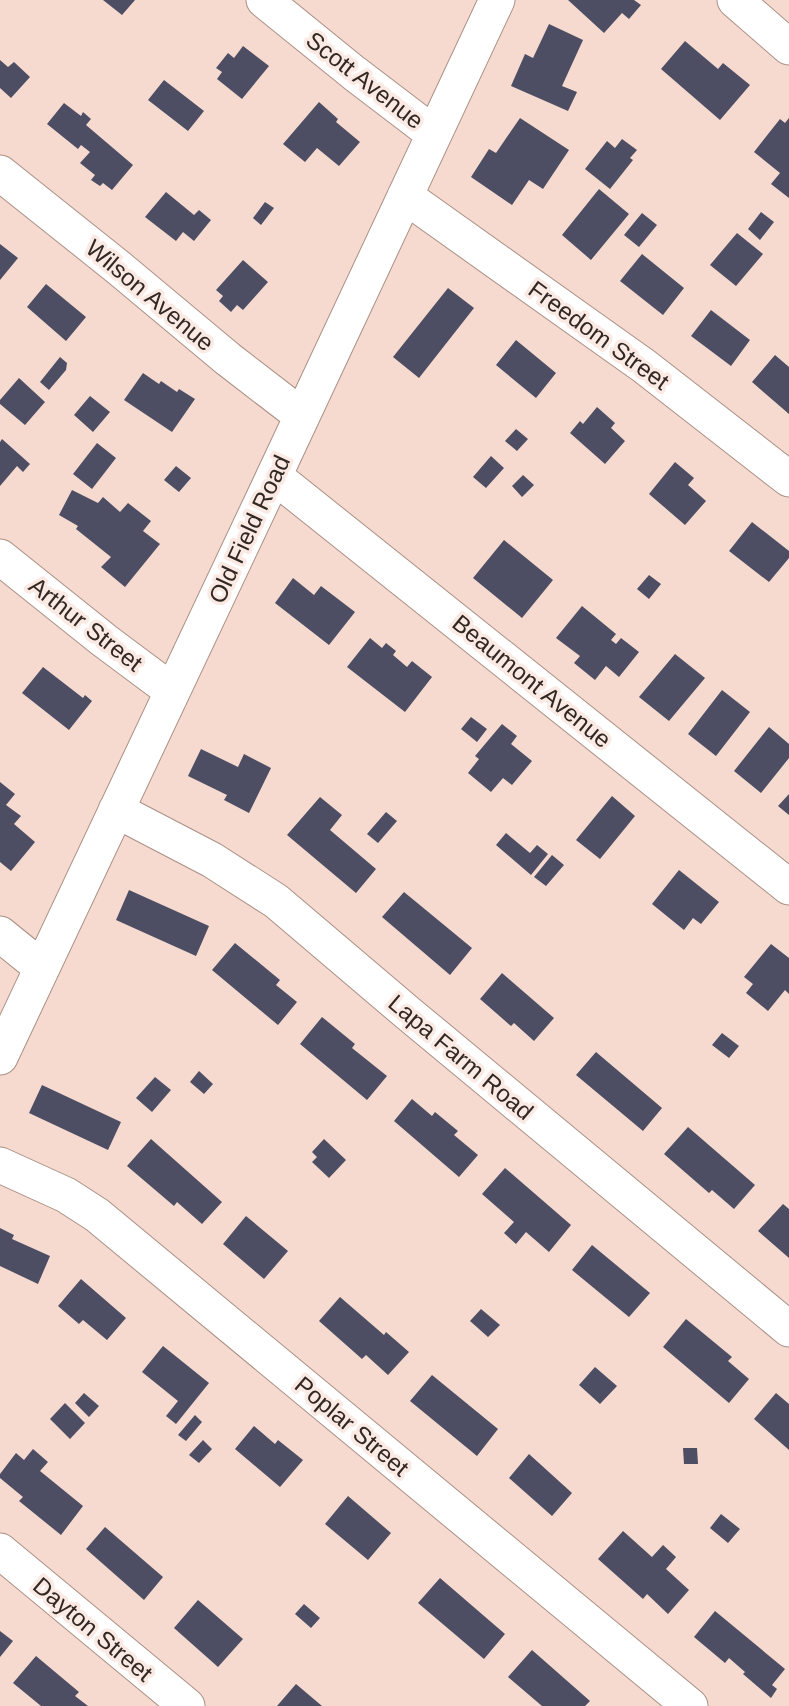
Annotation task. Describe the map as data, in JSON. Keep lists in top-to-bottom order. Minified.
{"streets":{"street":["Scott Avenue","Wilson Avenue","Freedom Street","Old Field Road","Arthur Street","Beaumont Avenue","Lapa Farm Road","Poplar Street","Dayton Street"]},"crossings":[["Scott Avenue","Old Field Road"],["Wilson Avenue","Old Field Road"],["Freedom Street","Old Field Road"],["Old Field Road","Arthur Street"],["Old Field Road","Beaumont Avenue"],["Old Field Road","Lapa Farm Road"]]}
